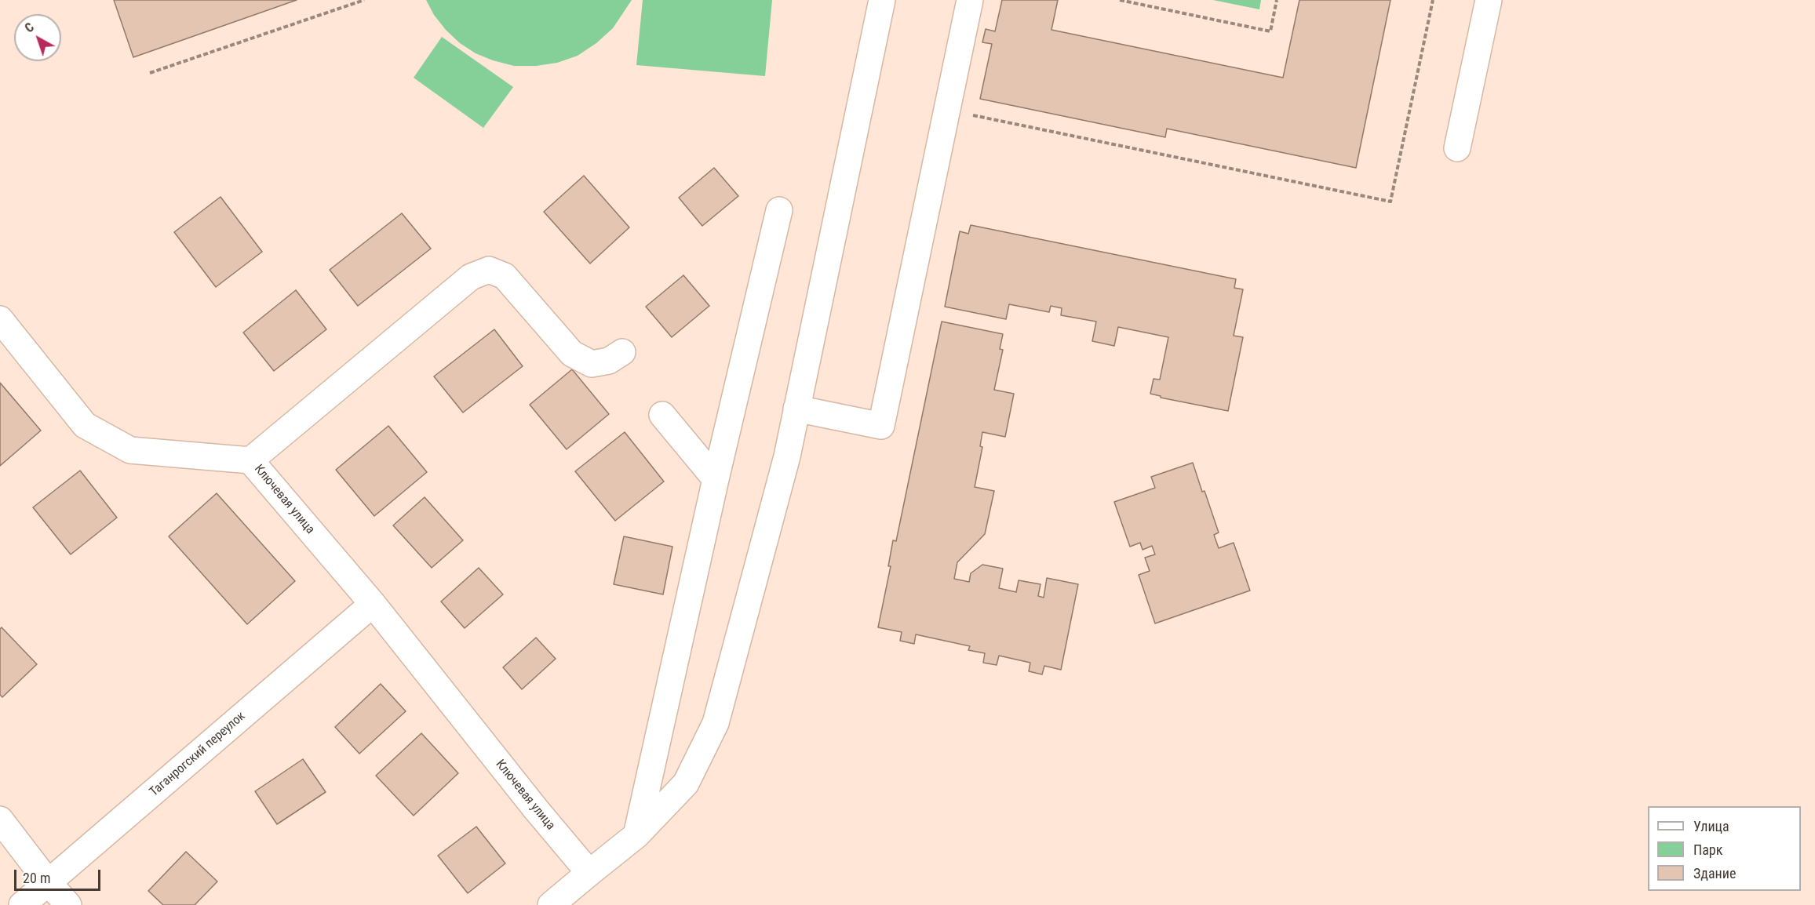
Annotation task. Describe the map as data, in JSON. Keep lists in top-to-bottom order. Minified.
{"streets":{"street":["Ключевая улица","Таганрогский переулок"]},"crossings":[["Ключевая улица","Таганрогский переулок"]],"legend":["Улица","Парк","Здание"],"scale_bar":"20 m","north":"top left"}
